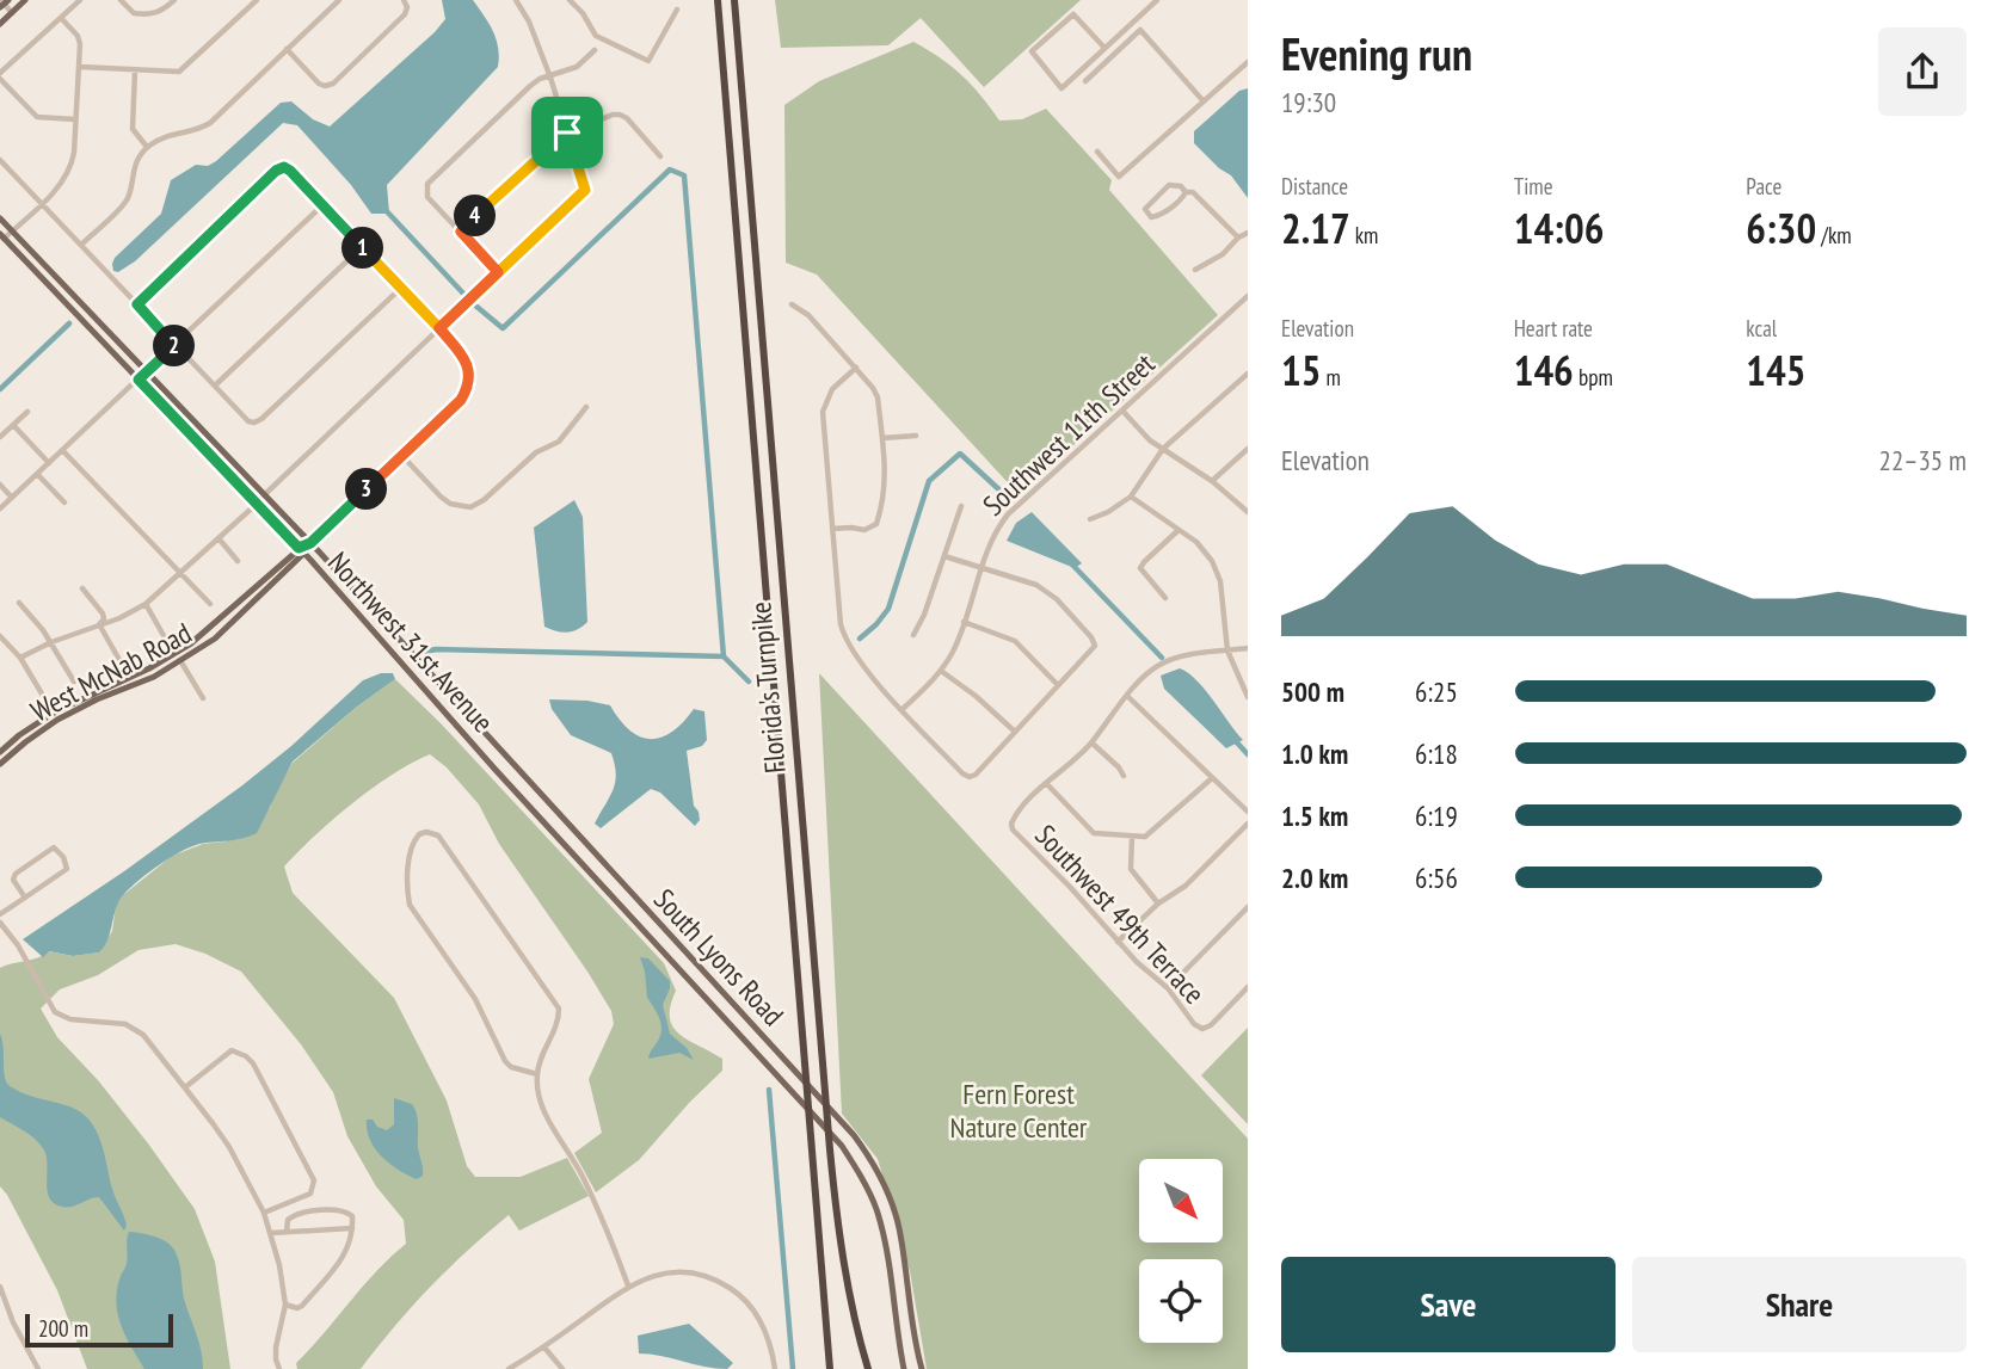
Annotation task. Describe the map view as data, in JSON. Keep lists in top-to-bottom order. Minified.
{"streets":{"highway":["Florida's Turnpike"],"main road":["Northwest 31st Avenue","West McNab Road","South Lyons Road"],"street":["Southwest 11th Street","Southwest 49th Terrace"]},"crossings":[["Northwest 31st Avenue","West McNab Road"],["Northwest 31st Avenue","South Lyons Road"]],"parks":["Fern Forest Nature Center"],"scale_bar":"200 m","north":"bottom right","page":{"heading":["Evening run","19:30"],"stats":[["Distance","2.17 km"],["Time","14:06"],["Pace","6:30 /km"],["Elevation","15 m"],["Heart rate","146 bpm"],["kcal","145"]],"pins":["4","1","2","3"],"chart":["Elevation","22–35 m"],"list":[{"name":"500 m","note":"6:25"},{"name":"1.0 km","note":"6:18"},{"name":"1.5 km","note":"6:19"},{"name":"2.0 km","note":"6:56"}],"buttons":["Save","Share"],"scale":"200 m"}}
